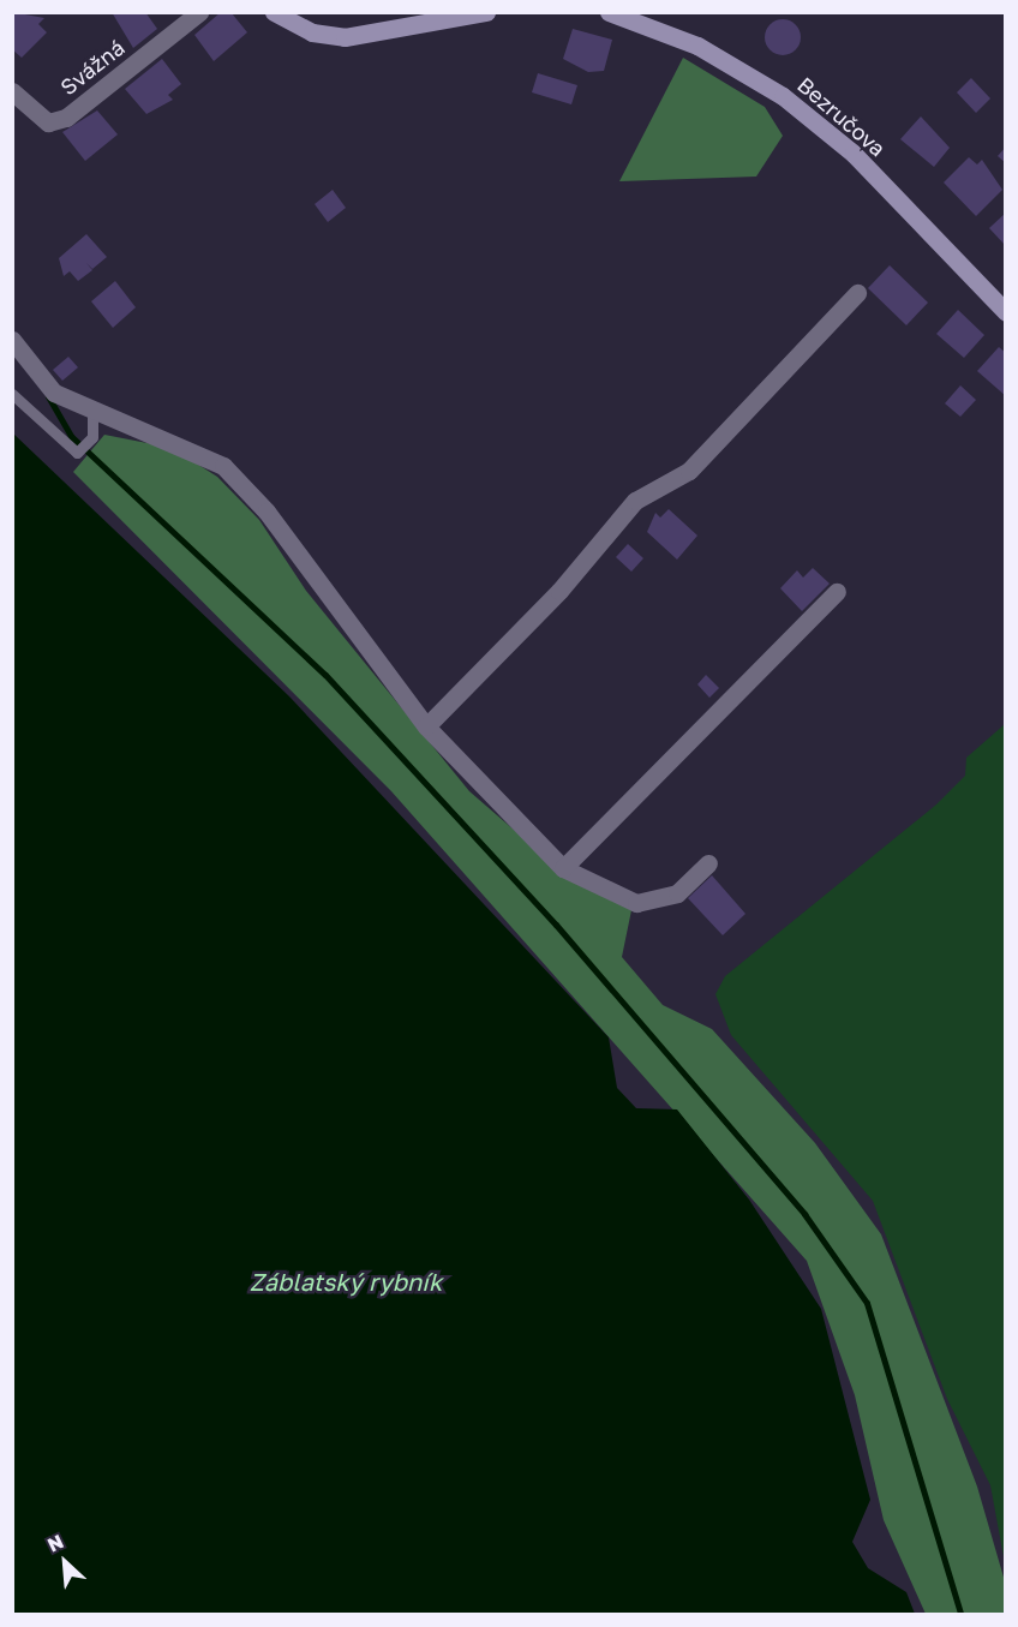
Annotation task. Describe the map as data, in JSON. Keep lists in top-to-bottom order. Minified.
{"streets":{"main road":["Bezručova"],"street":["Svážná"]},"water":["Záblatský rybník"],"north":"top left"}
